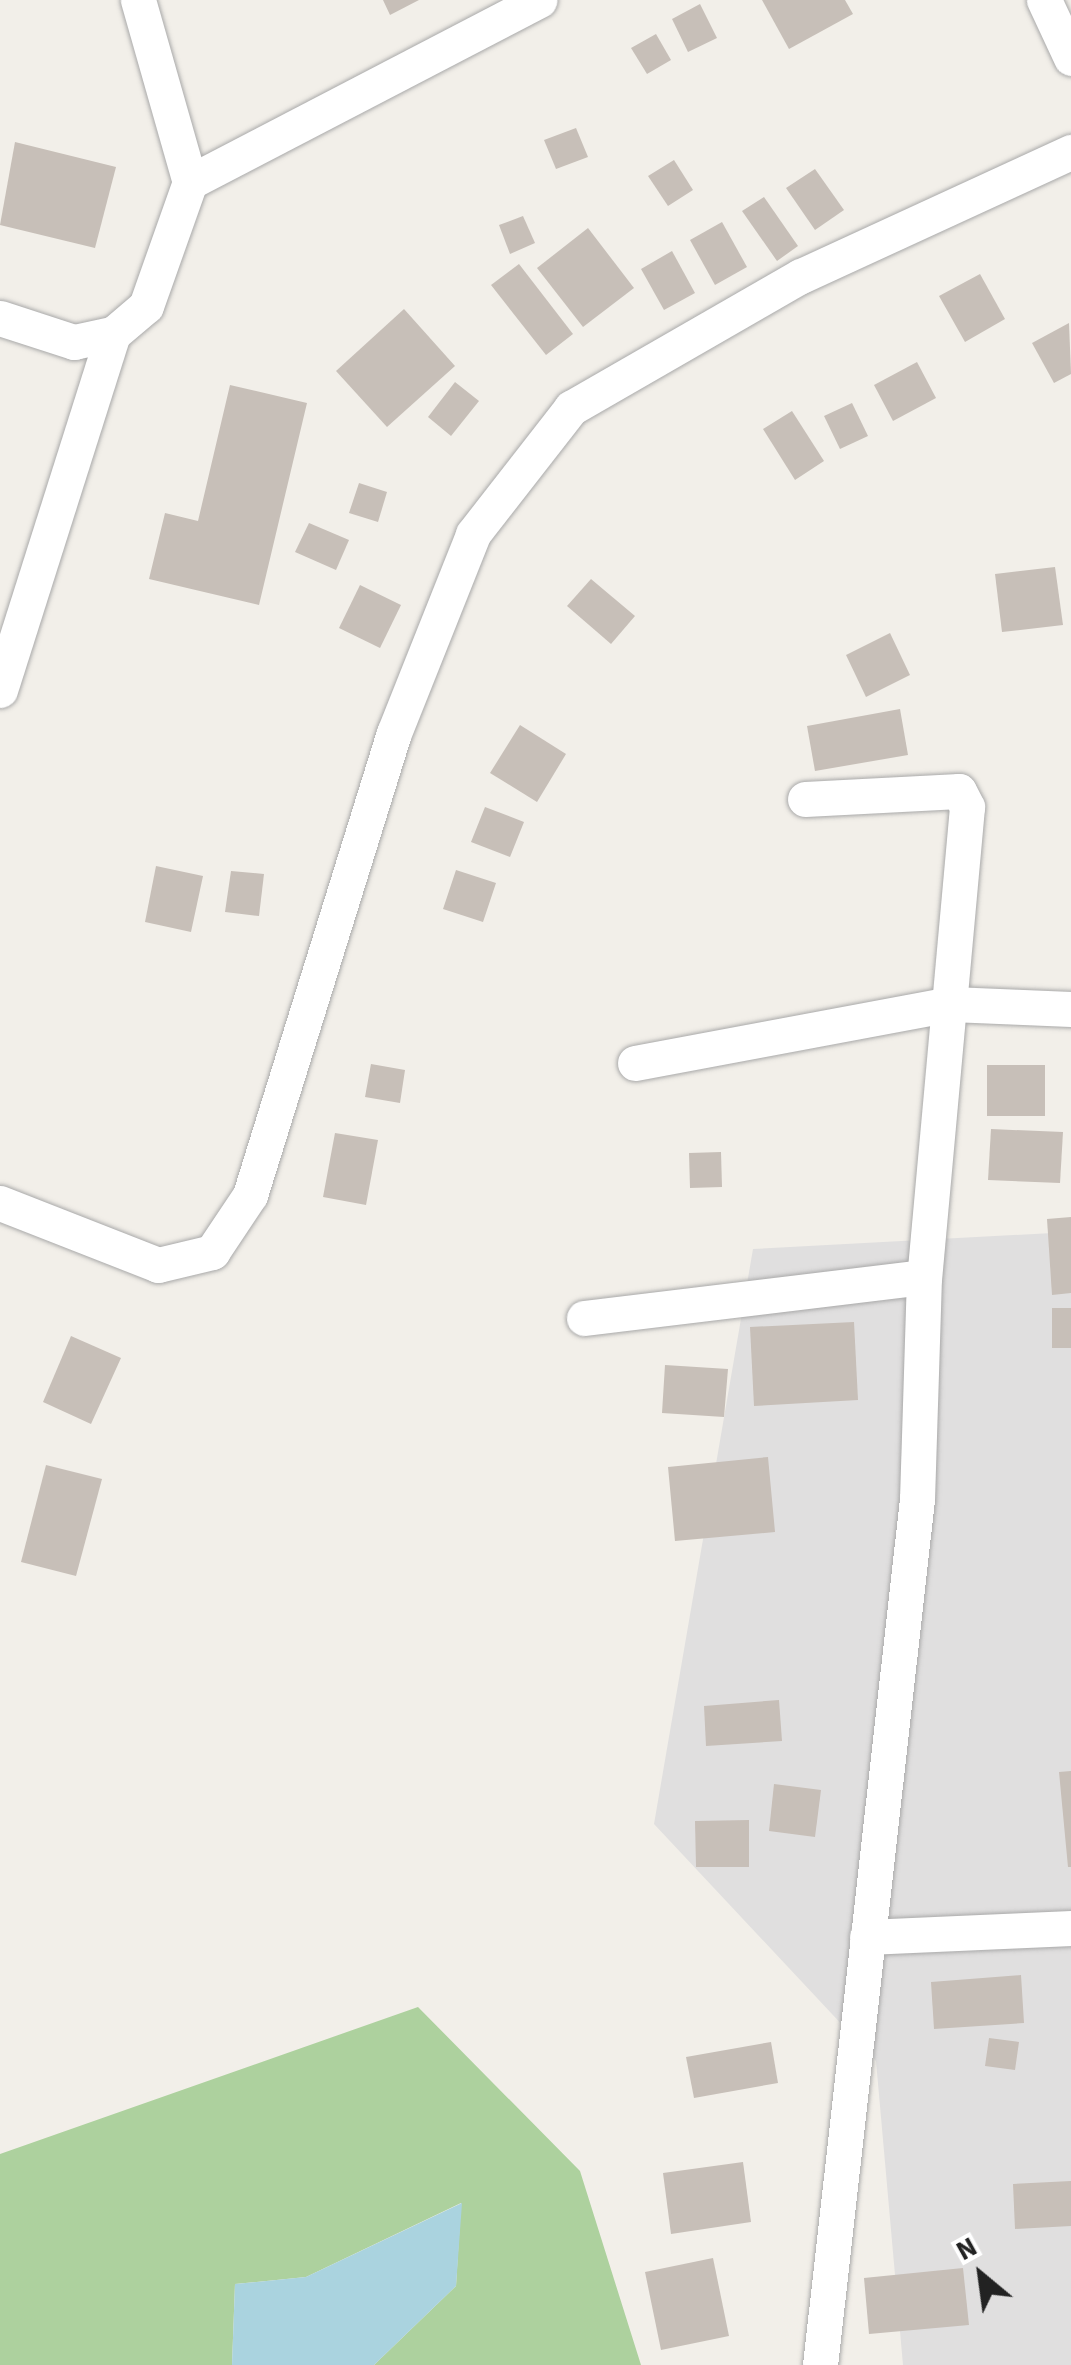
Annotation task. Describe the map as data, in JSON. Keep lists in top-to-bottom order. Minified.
{"north":"top left"}
